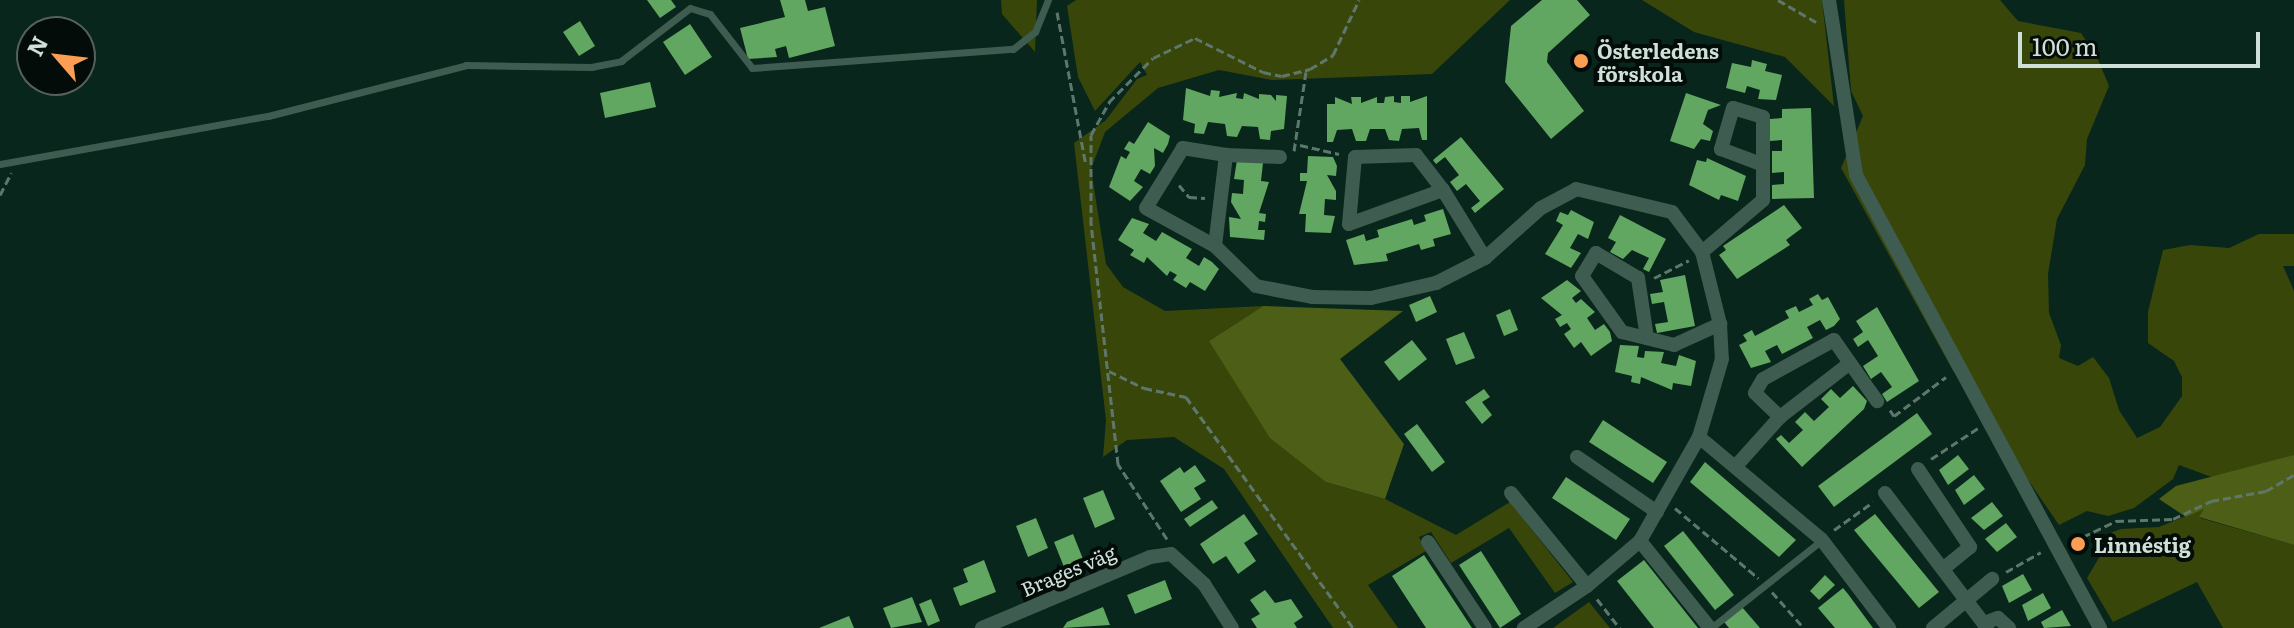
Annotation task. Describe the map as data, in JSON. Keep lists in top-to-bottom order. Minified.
{"streets":{"street":["Brages väg"]},"places":["Österledens förskola","Linnéstig"],"scale_bar":"100 m","north":"top left"}
